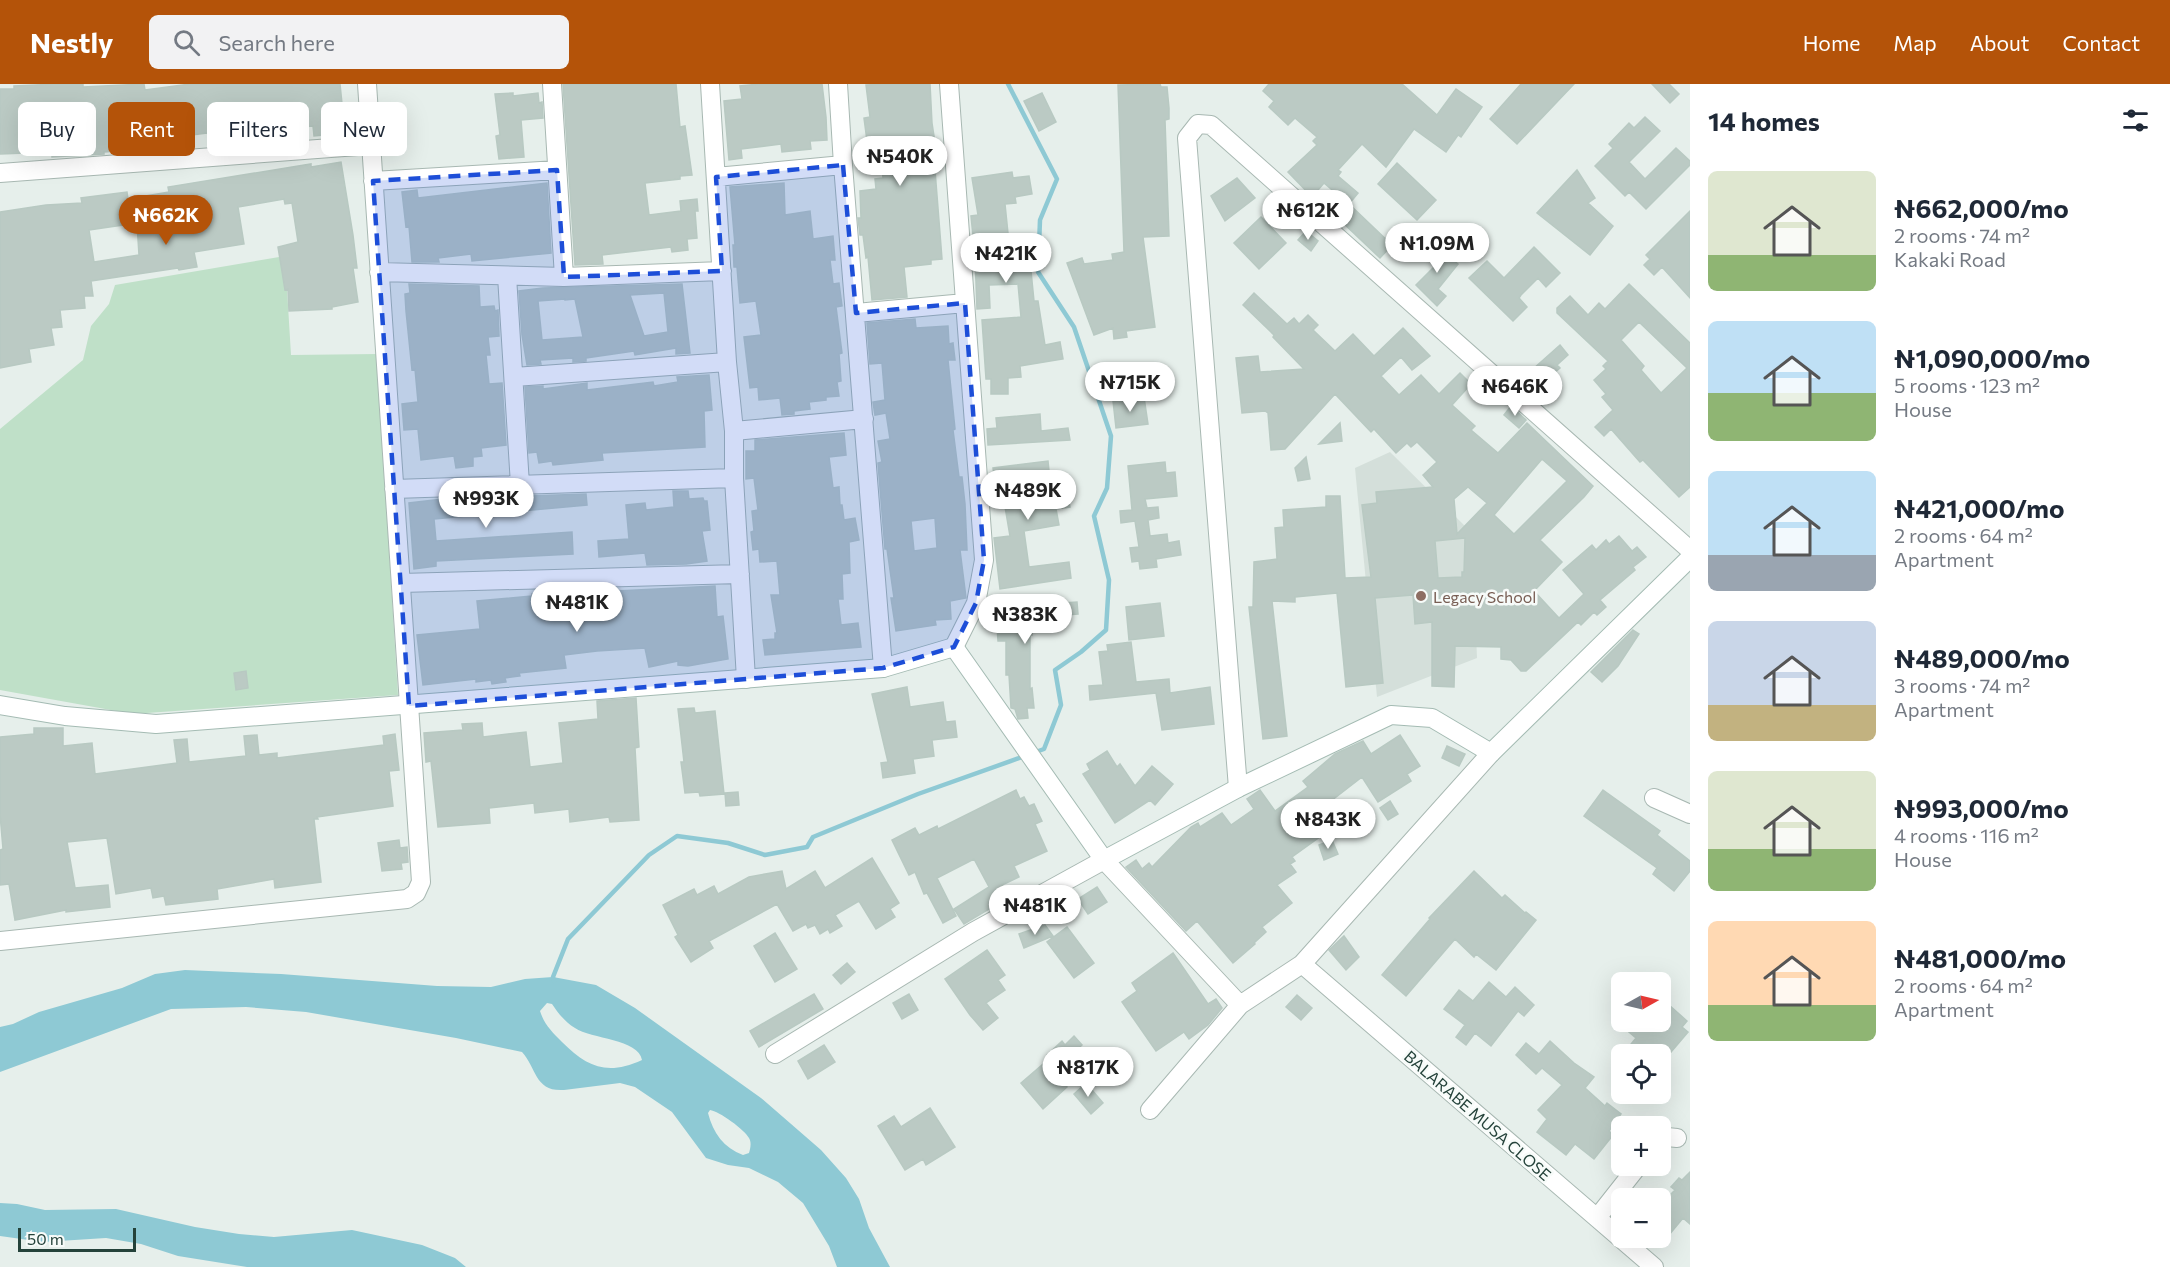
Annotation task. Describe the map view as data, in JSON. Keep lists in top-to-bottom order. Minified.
{"streets":{"street":["BALARABE MUSA CLOSE"]},"places":["Legacy School"],"scale_bar":"50 m","north":"right","page":{"header":"Nestly","search":"Search here","nav":["Home","Map","About","Contact"],"heading":"14 homes","chip":["Buy","Rent","Filters","New"],"price":["₦540K","₦612K","₦662K","₦1.09M","₦421K","₦715K","₦646K","₦489K","₦993K","₦481K","₦383K","₦843K","₦481K","₦817K"],"list":[{"name":"₦662,000/mo","note":"2 rooms · 74 m² · Kakaki Road"},{"name":"₦1,090,000/mo","note":"5 rooms · 123 m² · House"},{"name":"₦421,000/mo","note":"2 rooms · 64 m² · Apartment"},{"name":"₦489,000/mo","note":"3 rooms · 74 m² · Apartment"},{"name":"₦993,000/mo","note":"4 rooms · 116 m² · House"},{"name":"₦481,000/mo","note":"2 rooms · 64 m² · Apartment"}],"map_buttons":["+","−"],"scale":"50 m"}}
